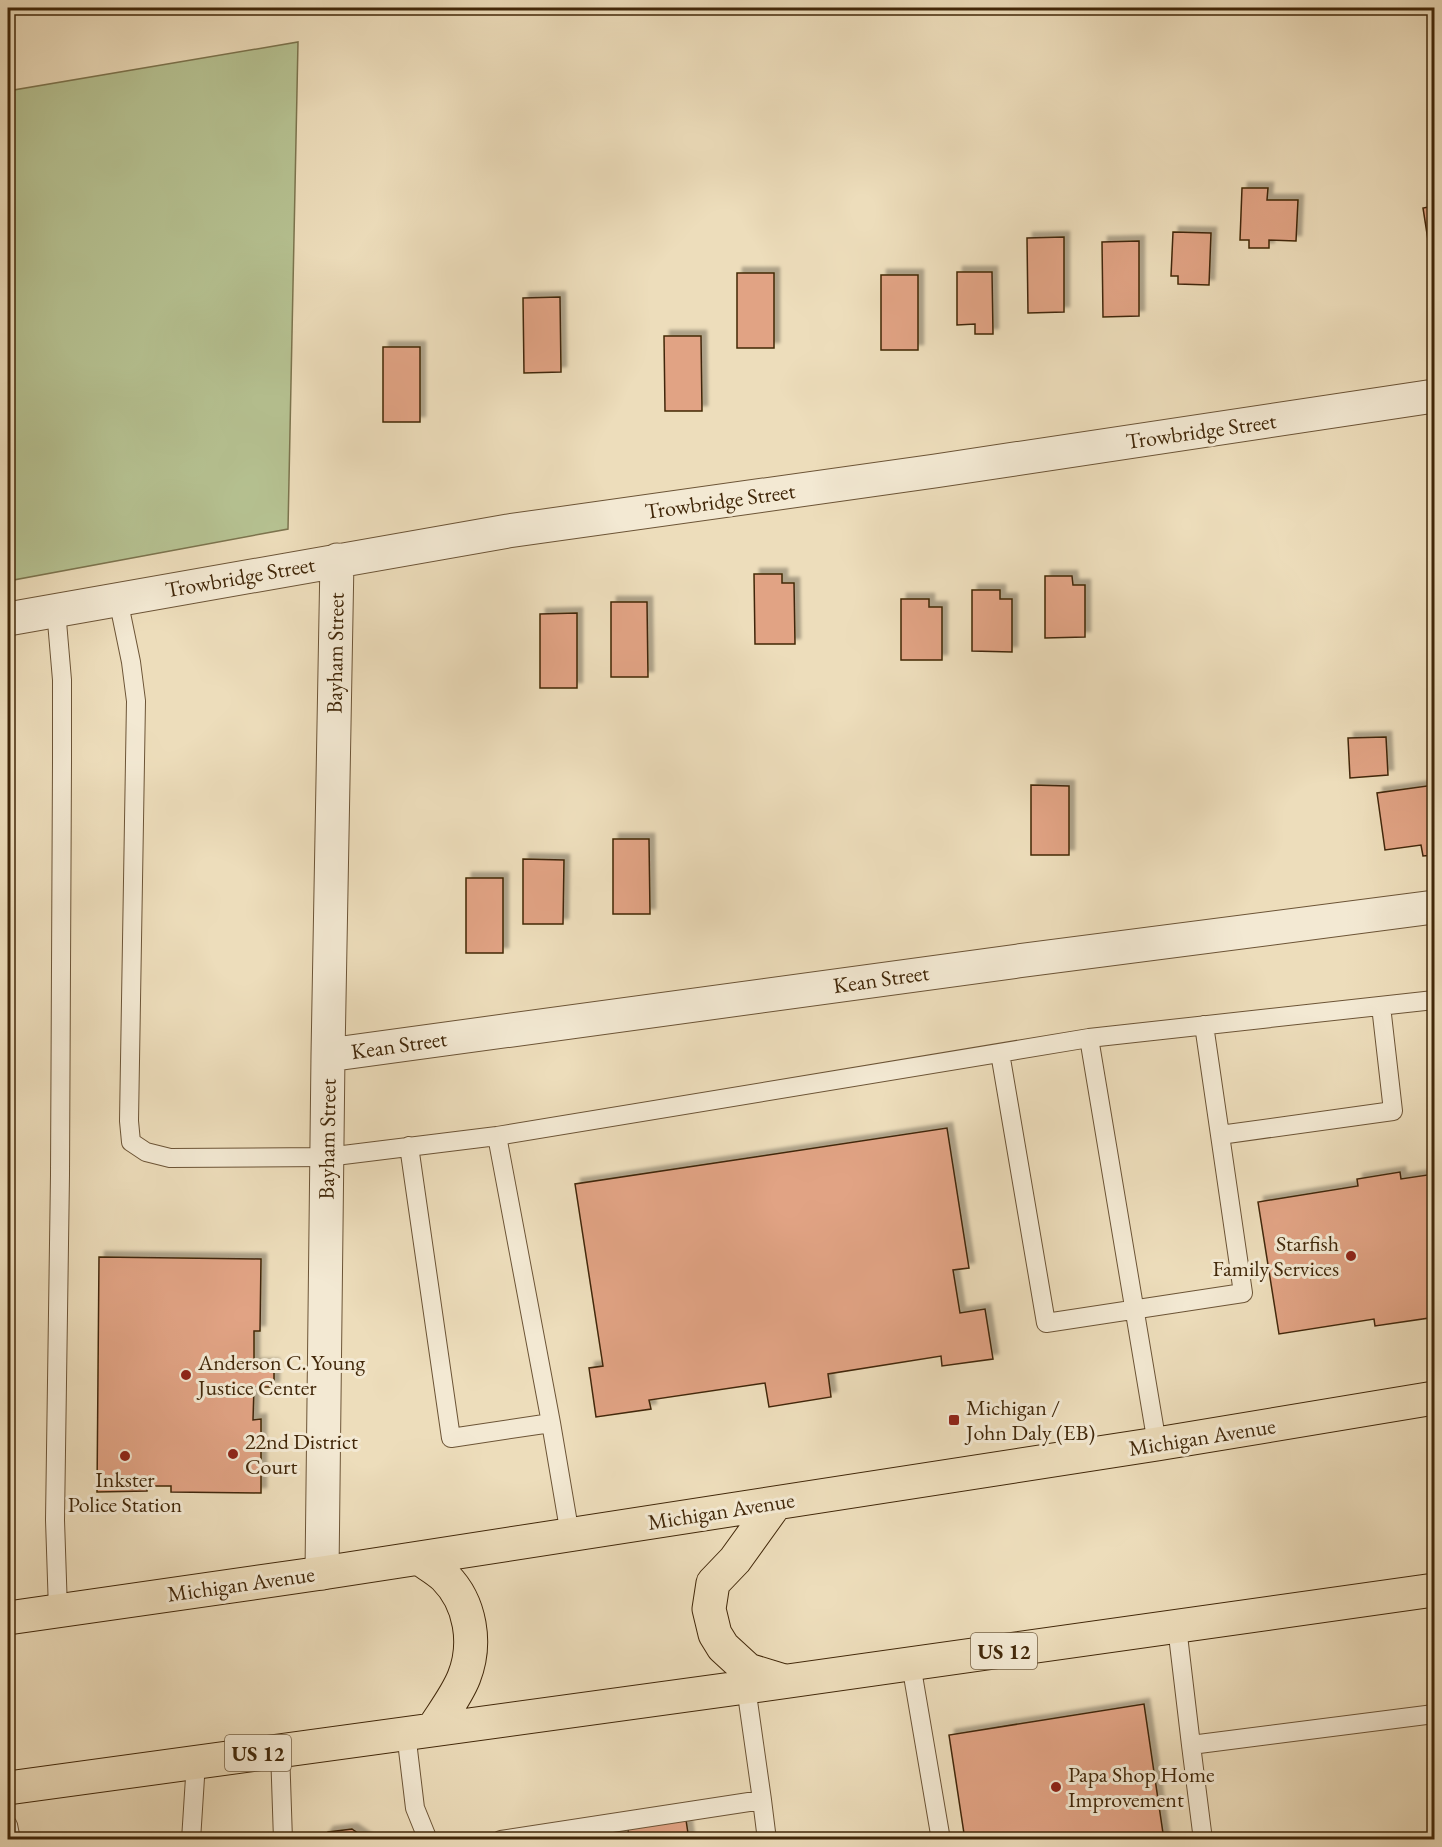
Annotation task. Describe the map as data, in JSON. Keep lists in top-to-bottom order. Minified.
{"streets":{"main road":["Michigan Avenue","US 12"],"street":["Trowbridge Street","Bayham Street","Kean Street"]},"crossings":[["Trowbridge Street","Bayham Street"],["Bayham Street","Kean Street"],["Bayham Street","Michigan Avenue"]],"places":{"other":["Starfish Family Services","Anderson C. Young Justice Center","22nd District Court","Inkster Police Station","Papa Shop Home Improvement"],"transit":["Michigan / John Daly (EB)"]}}
